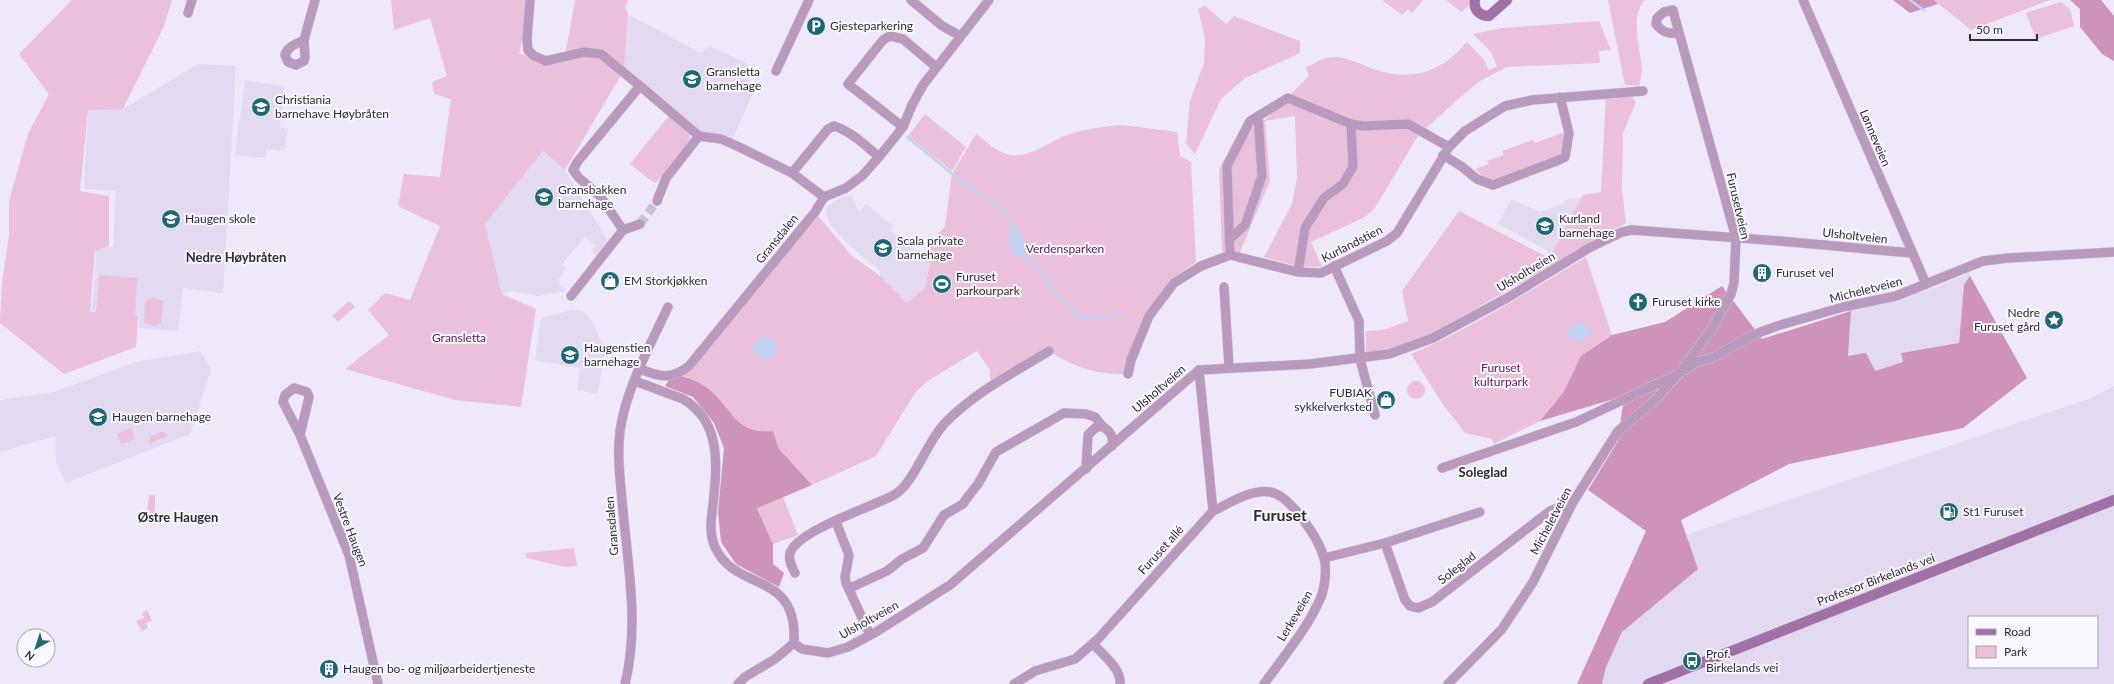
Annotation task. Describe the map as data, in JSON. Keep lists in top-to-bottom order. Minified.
{"streets":{"main road":["Professor Birkelands vei"],"street":["Lønneveien","Furusetveien","Ulsholtveien","Gransdalen","Kurlandstien","Micheletveien","Vestre Haugen","Furuset allé","Soleglad","Lerkeveien"]},"crossings":[["Lønneveien","Ulsholtveien"],["Lønneveien","Micheletveien"],["Furusetveien","Ulsholtveien"],["Furusetveien","Micheletveien"],["Micheletveien","Soleglad"],["Furuset allé","Lerkeveien"]],"districts":["Nedre Høybråten","Soleglad","Furuset","Østre Haugen"],"parks":["Verdensparken","Gransletta","Furuset kulturpark"],"places":{"parking":["Gjesteparkering"],"school or university":["Gransletta barnehage","Christiania barnehave Høybråten","Gransbakken barnehage","Haugen skole","Kurland barnehage","Scala private barnehage","Haugenstien barnehage","Haugen barnehage"],"building":["Furuset vel","Haugen bo- og miljøarbeidertjeneste"],"shop":["EM Storkjøkken","FUBIAK sykkelverksted"],"sports":["Furuset parkourpark"],"church":["Furuset kirke"],"place":["Nedre Furuset gård"],"fuel station":["St1 Furuset"],"bus stop":["Prof. Birkelands vei"]},"legend":["Road","Park"],"scale_bar":"50 m","north":"bottom left"}
